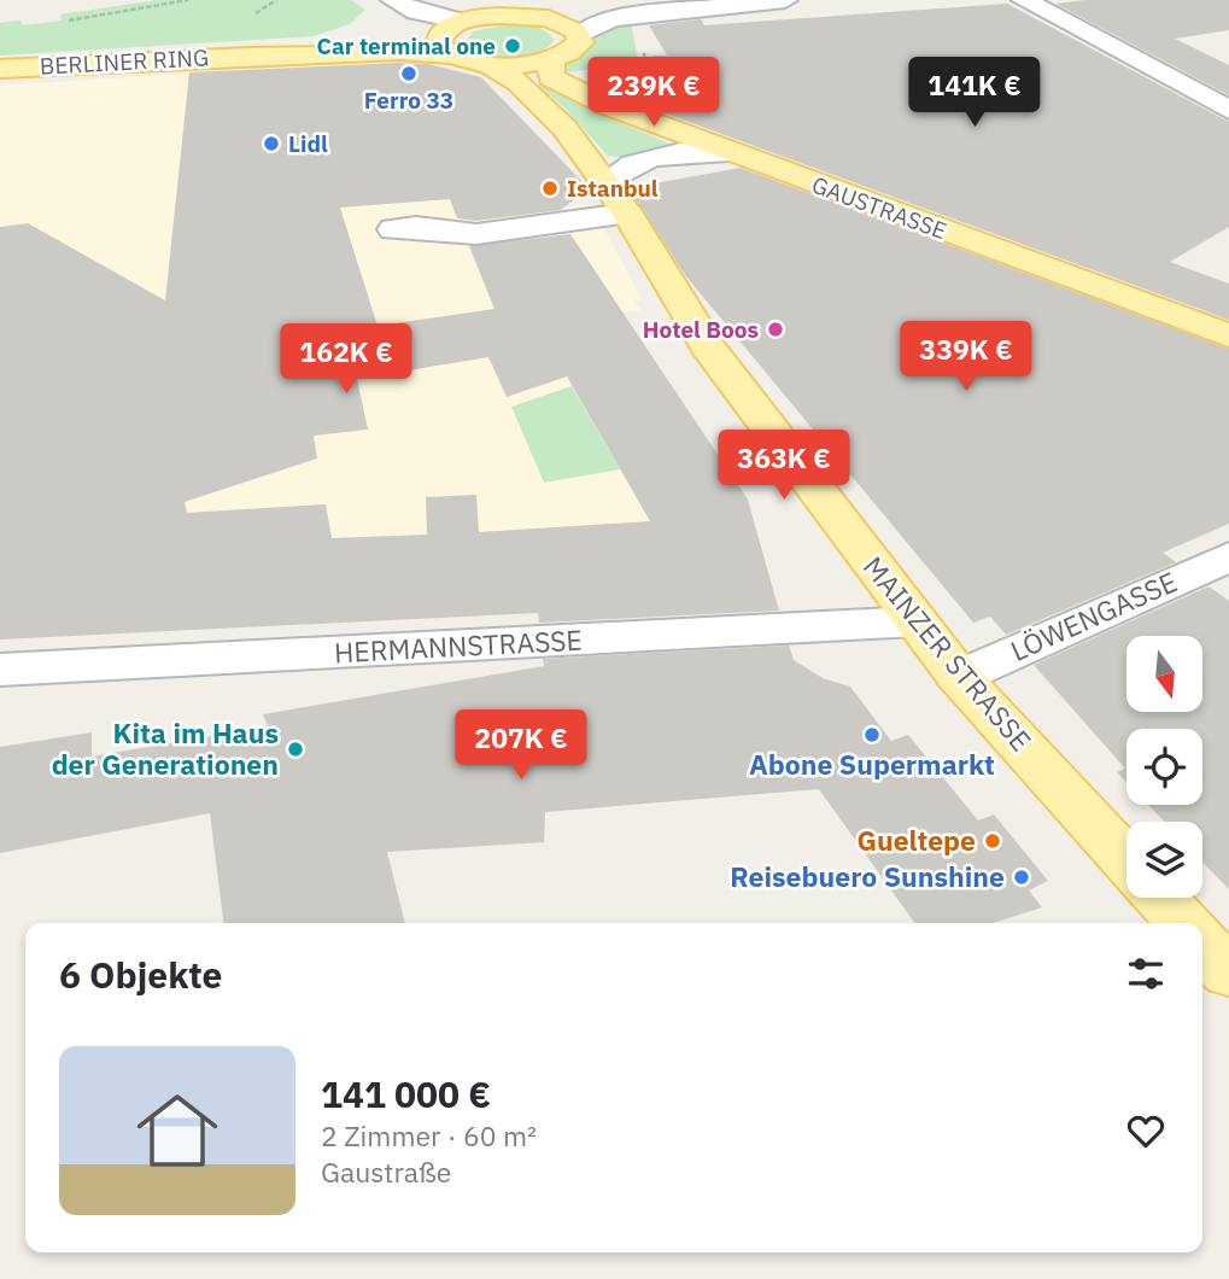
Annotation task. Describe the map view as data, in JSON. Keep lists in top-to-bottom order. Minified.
{"streets":{"main road":["BERLINER RING","GAUSTRASSE","MAINZER STRASSE"],"street":["LÖWENGASSE","HERMANNSTRASSE"]},"crossings":[["BERLINER RING","GAUSTRASSE"],["BERLINER RING","MAINZER STRASSE"],["LÖWENGASSE","MAINZER STRASSE"],["HERMANNSTRASSE","MAINZER STRASSE"]],"places":["Car terminal one","Ferro 33","Lidl","Istanbul","Hotel Boos","Abone Supermarkt","Kita im Haus der Generationen","Gueltepe","Reisebuero Sunshine"],"north":"bottom","page":{"price":["239K €","141K €","339K €","162K €","363K €","207K €"],"heading":"6 Objekte","list":[{"name":"141 000 €","note":"2 Zimmer · 60 m² · Gaustraße"}]}}
